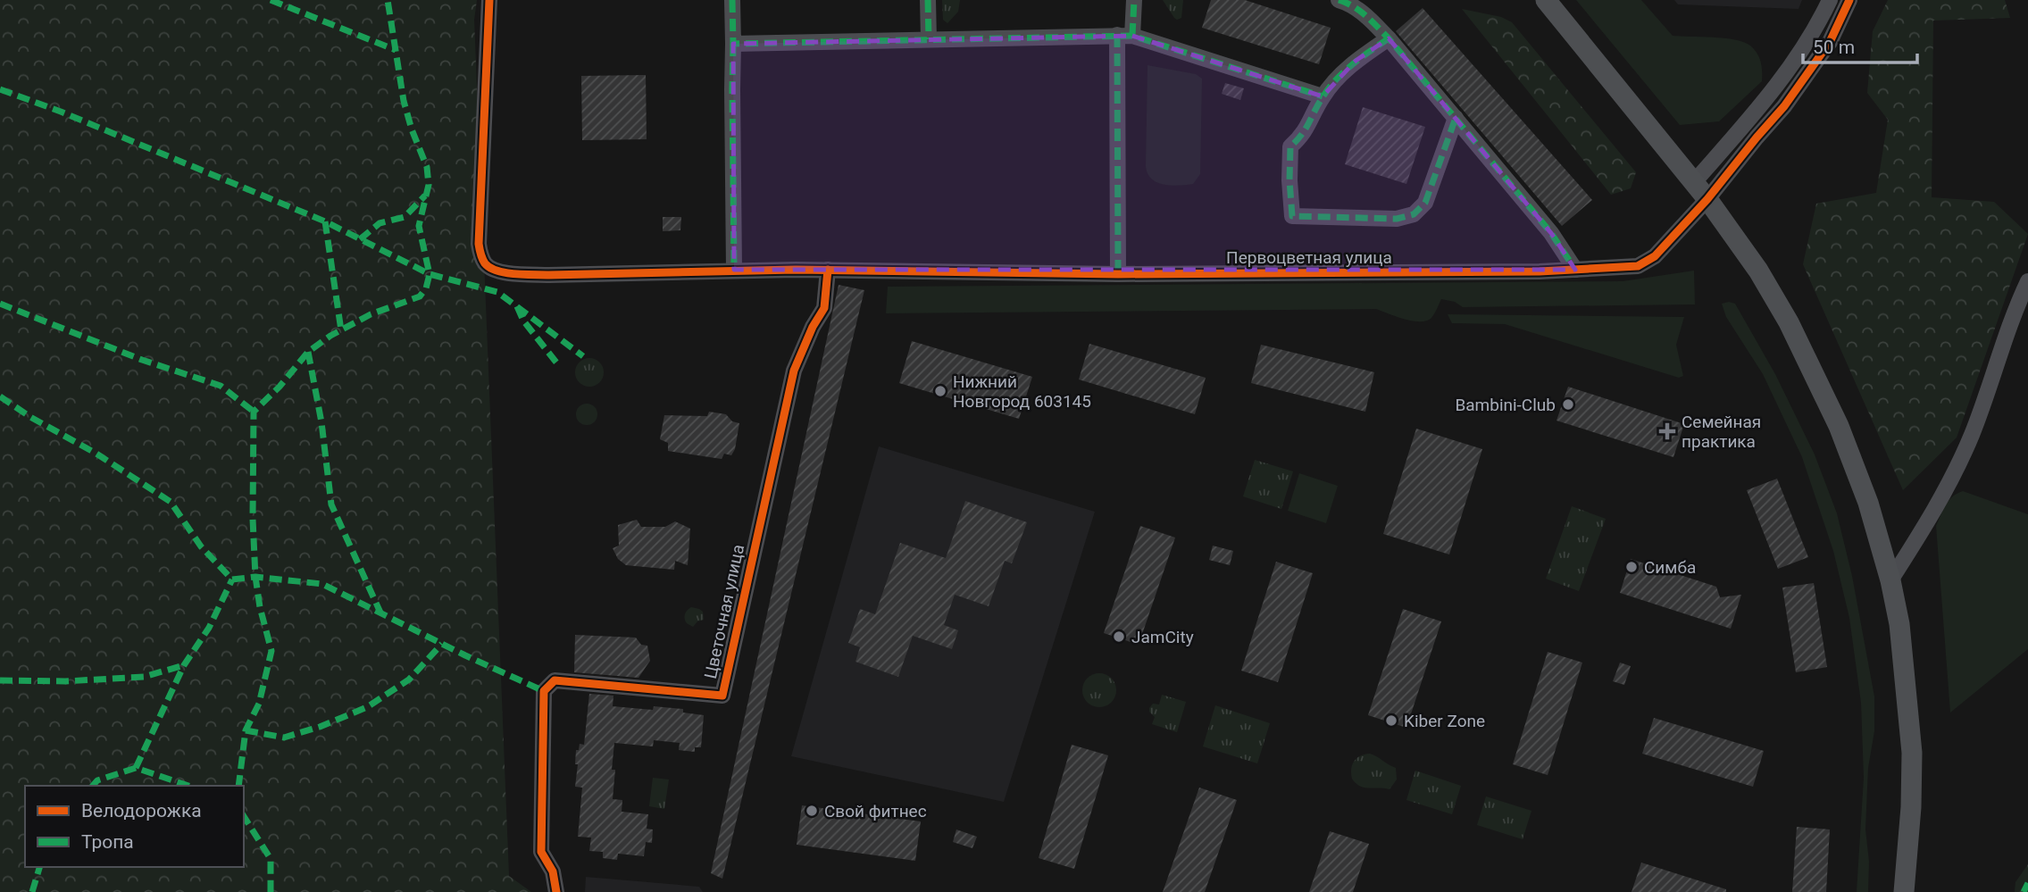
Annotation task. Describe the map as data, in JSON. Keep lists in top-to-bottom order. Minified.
{"streets":{"street":["Первоцветная улица","Цветочная улица"]},"crossings":[["Первоцветная улица","Цветочная улица"]],"places":{"other":["Нижний Новгород 603145","Bambini-Club","Симба","JamCity","Kiber Zone","Свой фитнес"],"health":["Семейная практика"]},"legend":["Велодорожка","Тропа"],"scale_bar":"50 m"}
